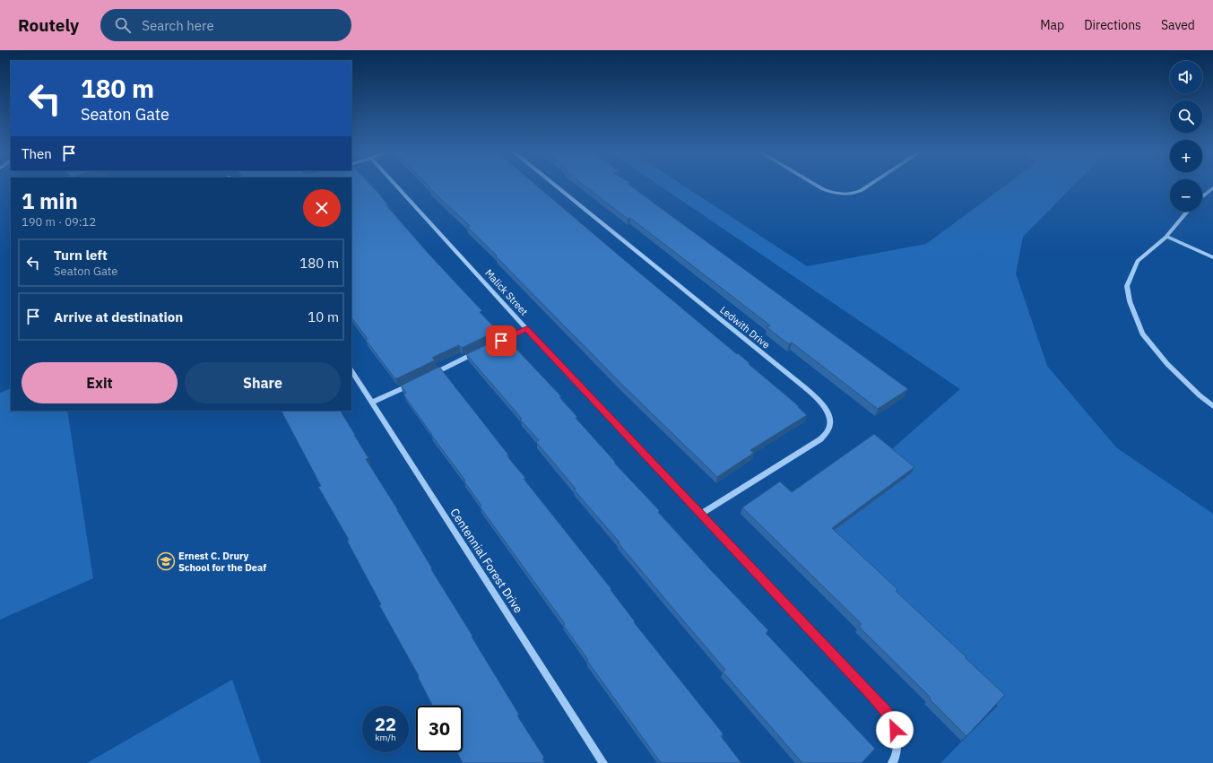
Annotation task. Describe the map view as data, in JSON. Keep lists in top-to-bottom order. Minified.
{"streets":{"street":["Malick Street","Ledwith Drive","Centennial Forest Drive"]},"crossings":[["Malick Street","Ledwith Drive"]],"places":{"school or university":["Ernest C. Drury School for the Deaf"]},"page":{"header":"Routely","search":"Search here","nav":["Map","Directions","Saved"],"map_buttons":["+","−"],"turn":["180 m","Seaton Gate"],"then":"Then","heading":["1 min","190 m · 09:12"],"list":[{"name":"Turn left","note":"Seaton Gate","value":"180 m"},{"name":"Arrive at destination","value":"10 m"}],"buttons":["Exit","Share"],"speed":"22 km/h","limit":"30"}}
